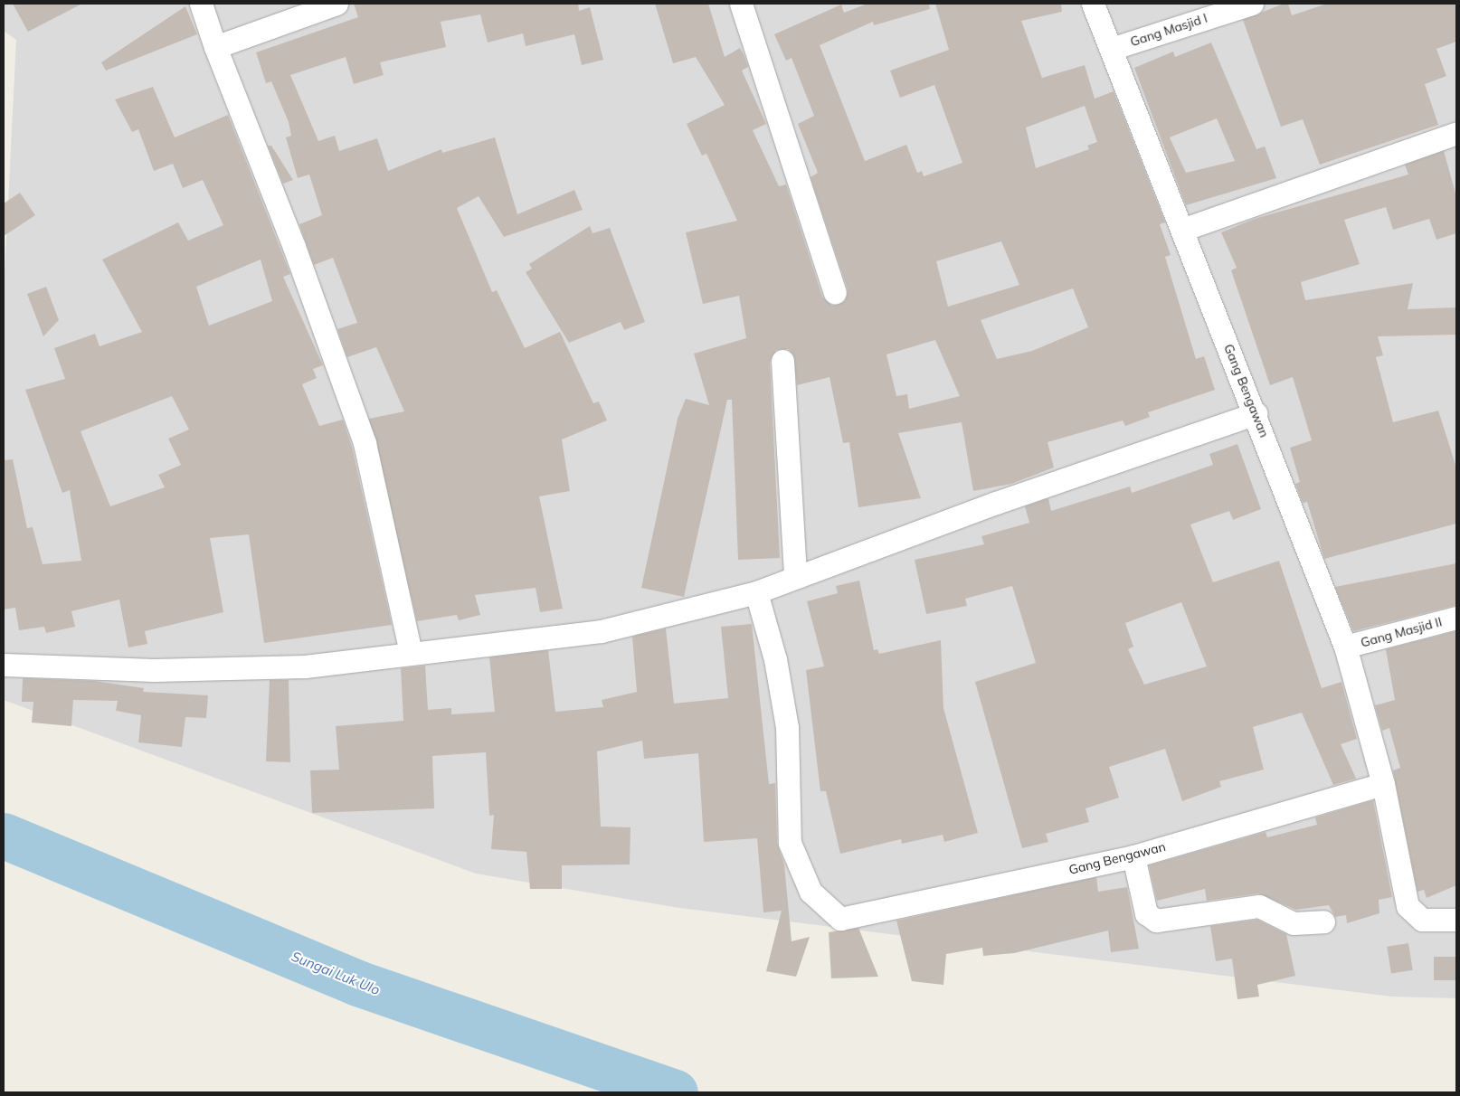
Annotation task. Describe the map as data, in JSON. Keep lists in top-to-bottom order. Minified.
{"streets":{"street":["Gang Masjid I","Gang Bengawan","Gang Masjid II"]},"crossings":[["Gang Masjid I","Gang Bengawan"],["Gang Bengawan","Gang Masjid II"]],"water":["Sungai Luk Ulo"]}
